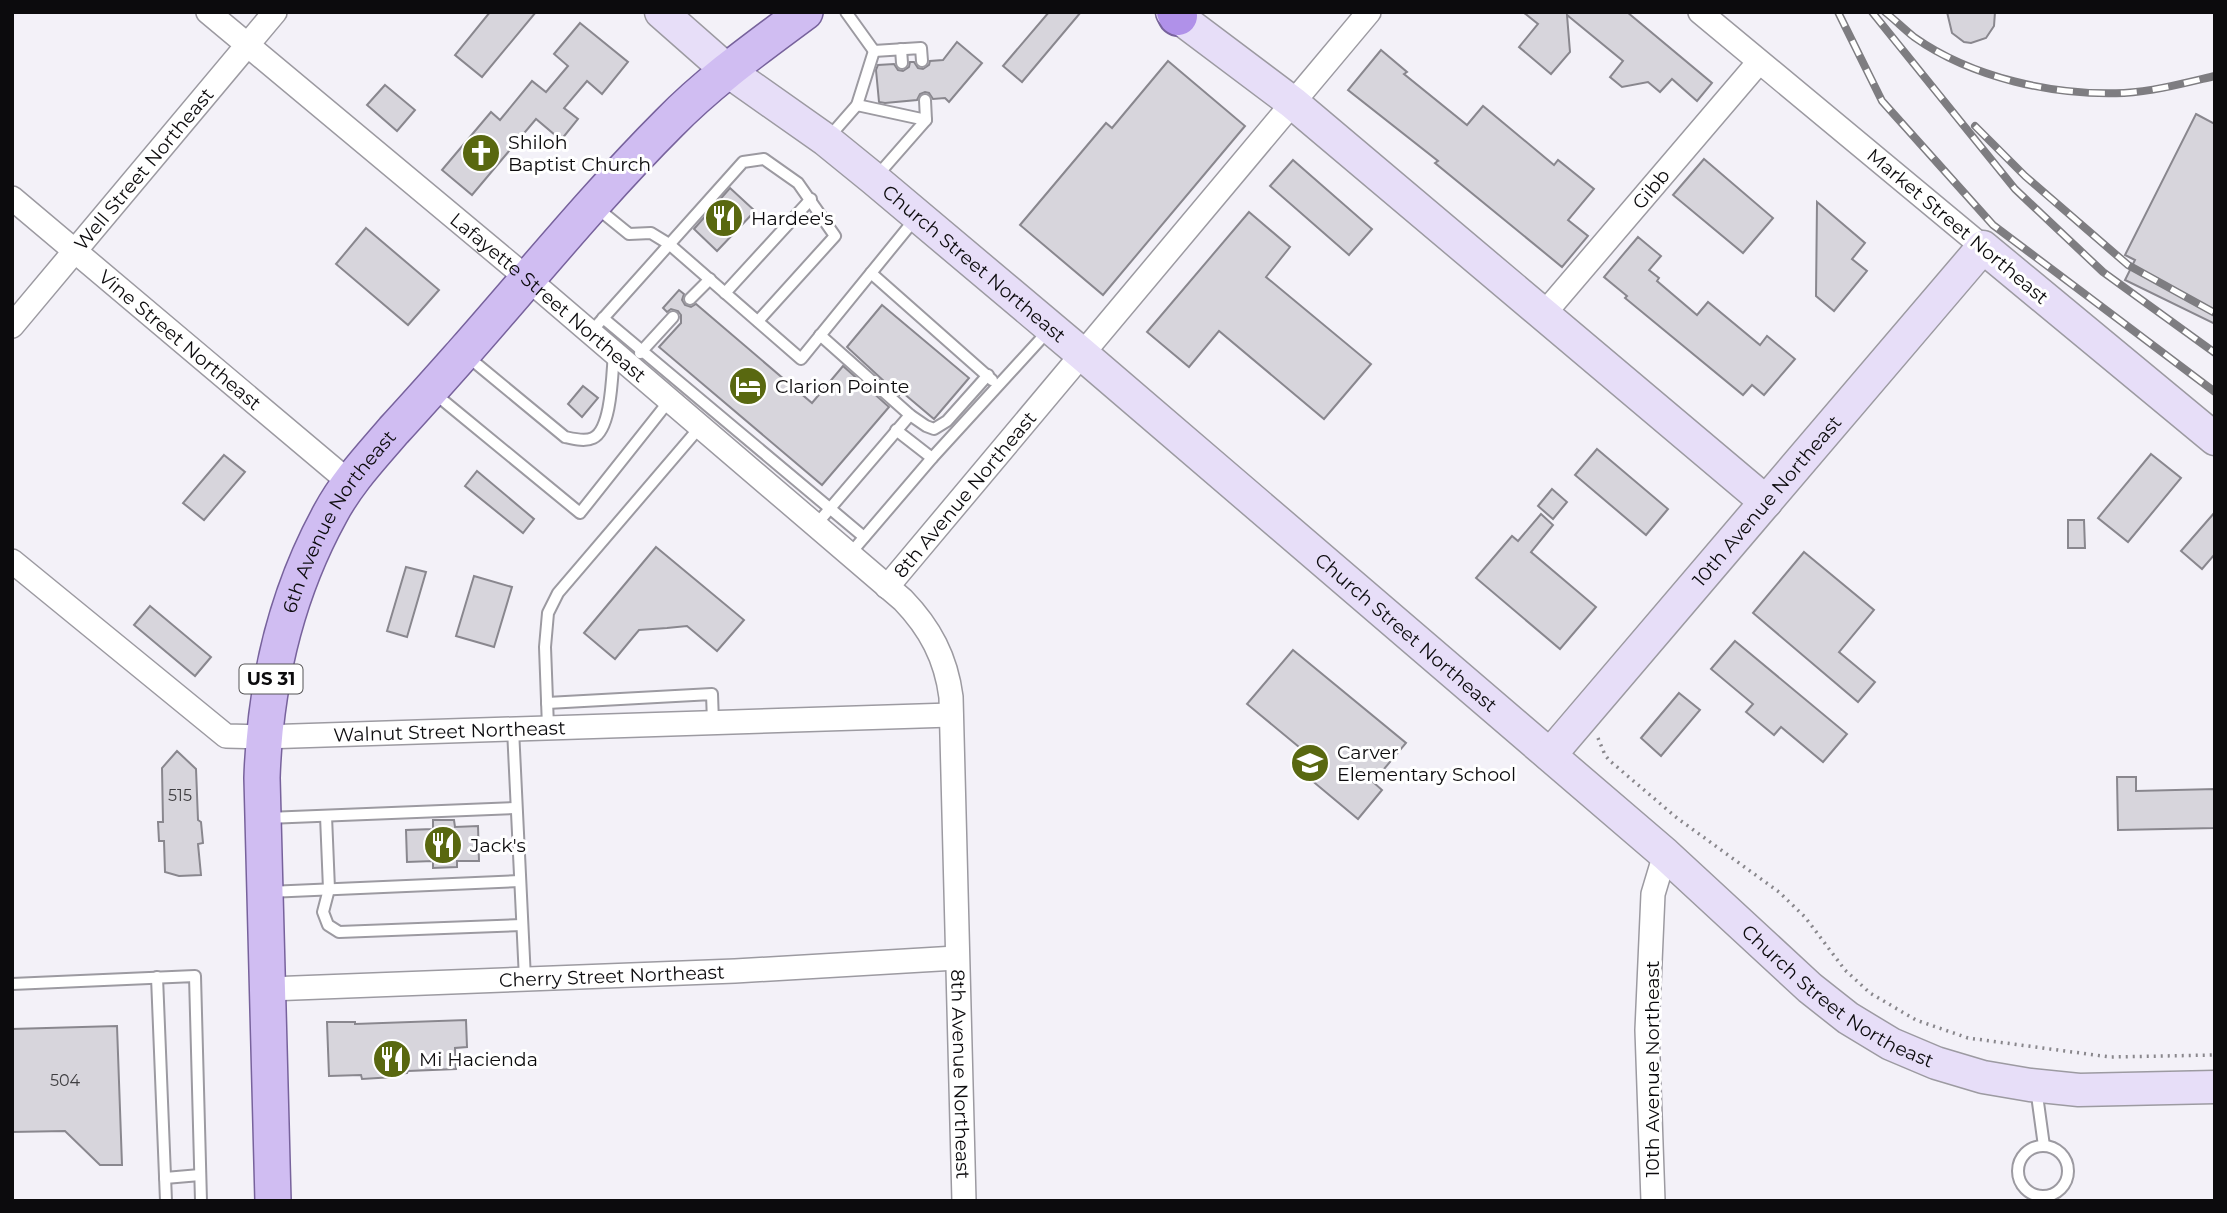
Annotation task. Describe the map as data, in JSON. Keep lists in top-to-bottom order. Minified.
{"streets":{"main road":["6th Avenue Northeast","US 31"],"street":["Well Street Northeast","Gibb","Market Street Northeast","Church Street Northeast","Lafayette Street Northeast","Vine Street Northeast","8th Avenue Northeast","10th Avenue Northeast","Walnut Street Northeast","Cherry Street Northeast"]},"crossings":[["Well Street Northeast","Lafayette Street Northeast"],["Well Street Northeast","Vine Street Northeast"],["Gibb","Market Street Northeast"],["Market Street Northeast","10th Avenue Northeast"],["Church Street Northeast","8th Avenue Northeast"],["Church Street Northeast","10th Avenue Northeast"],["Church Street Northeast","6th Avenue Northeast"],["Lafayette Street Northeast","8th Avenue Northeast"],["Lafayette Street Northeast","6th Avenue Northeast"],["Vine Street Northeast","6th Avenue Northeast"],["8th Avenue Northeast","Walnut Street Northeast"],["8th Avenue Northeast","Cherry Street Northeast"],["6th Avenue Northeast","Walnut Street Northeast"],["6th Avenue Northeast","Cherry Street Northeast"]],"places":{"church":["Shiloh Baptist Church"],"restaurant":["Hardee's","Jack's","Mi Hacienda"],"hotel":["Clarion Pointe"],"school or university":["Carver Elementary School"]},"house_numbers":["515","504"]}
